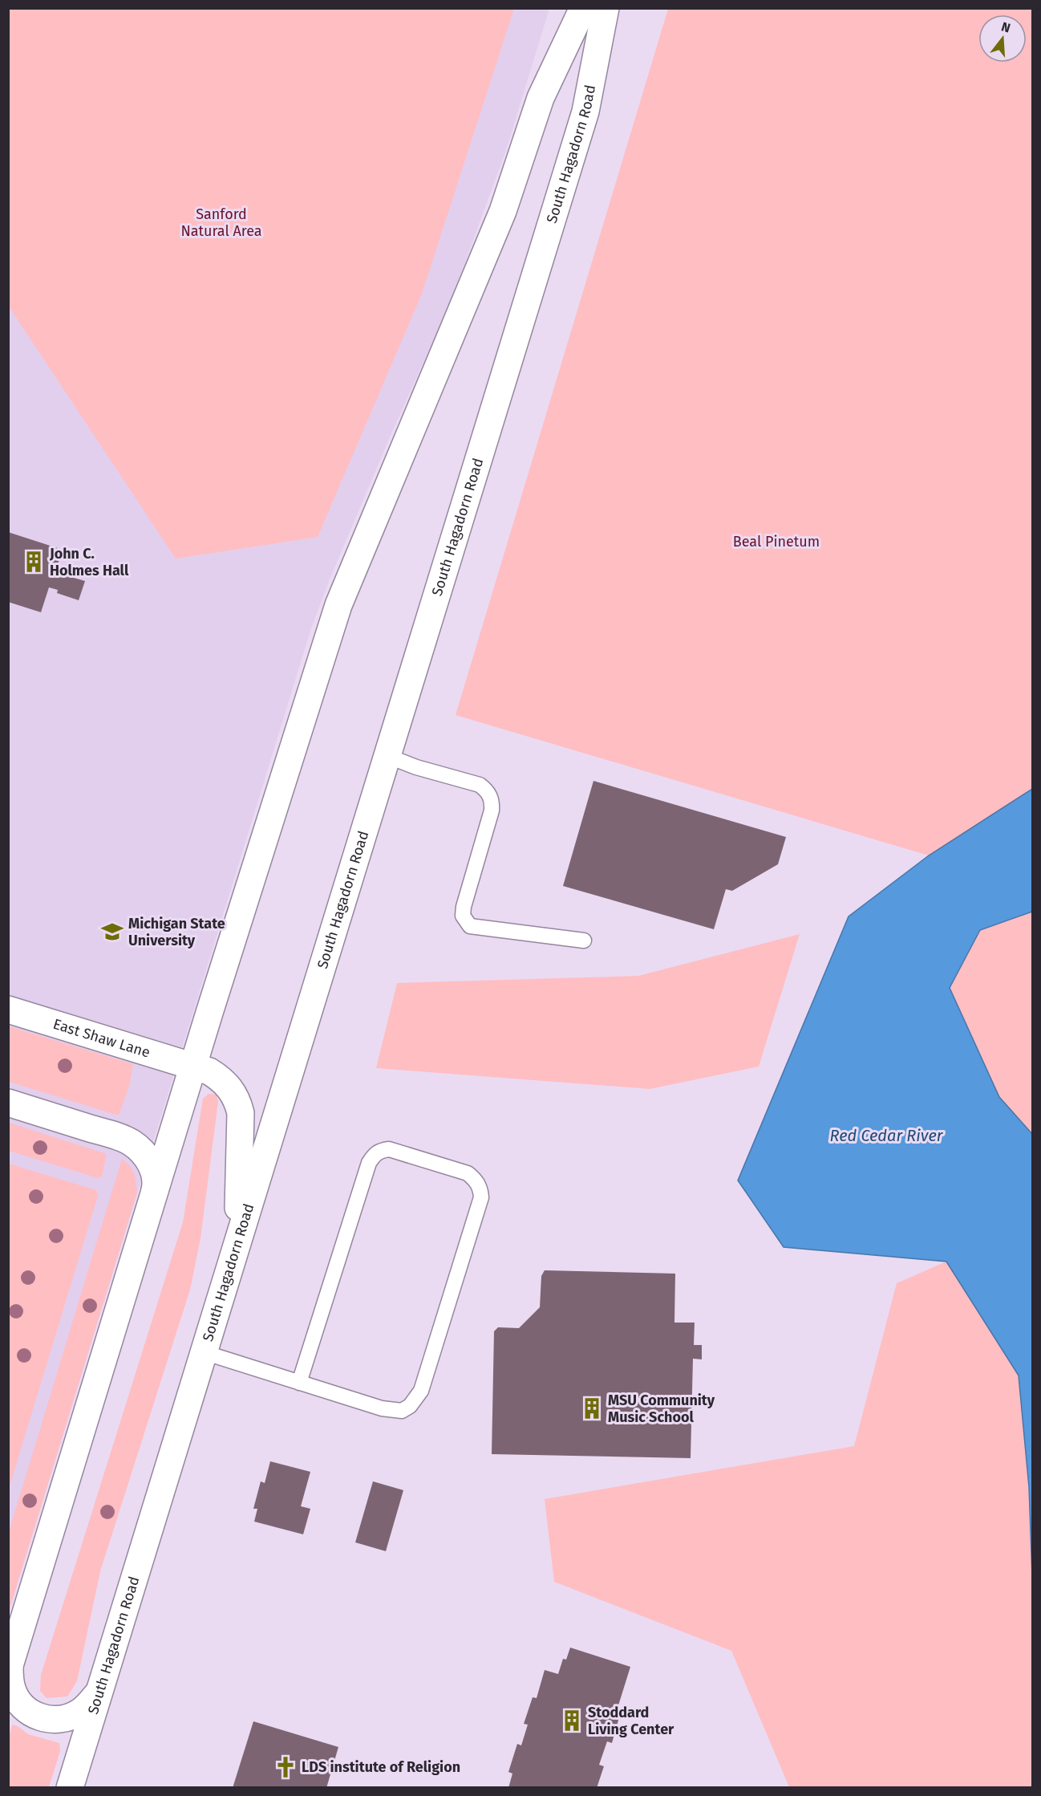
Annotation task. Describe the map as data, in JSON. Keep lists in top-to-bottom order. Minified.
{"streets":{"street":["South Hagadorn Road","East Shaw Lane"]},"crossings":[["South Hagadorn Road","East Shaw Lane"]],"water":["Red Cedar River"],"parks":["Sanford Natural Area","Beal Pinetum"],"places":{"building":["John C. Holmes Hall","MSU Community Music School","Stoddard Living Center"],"school or university":["Michigan State University"],"church":["LDS institute of Religion"]},"north":"top"}
